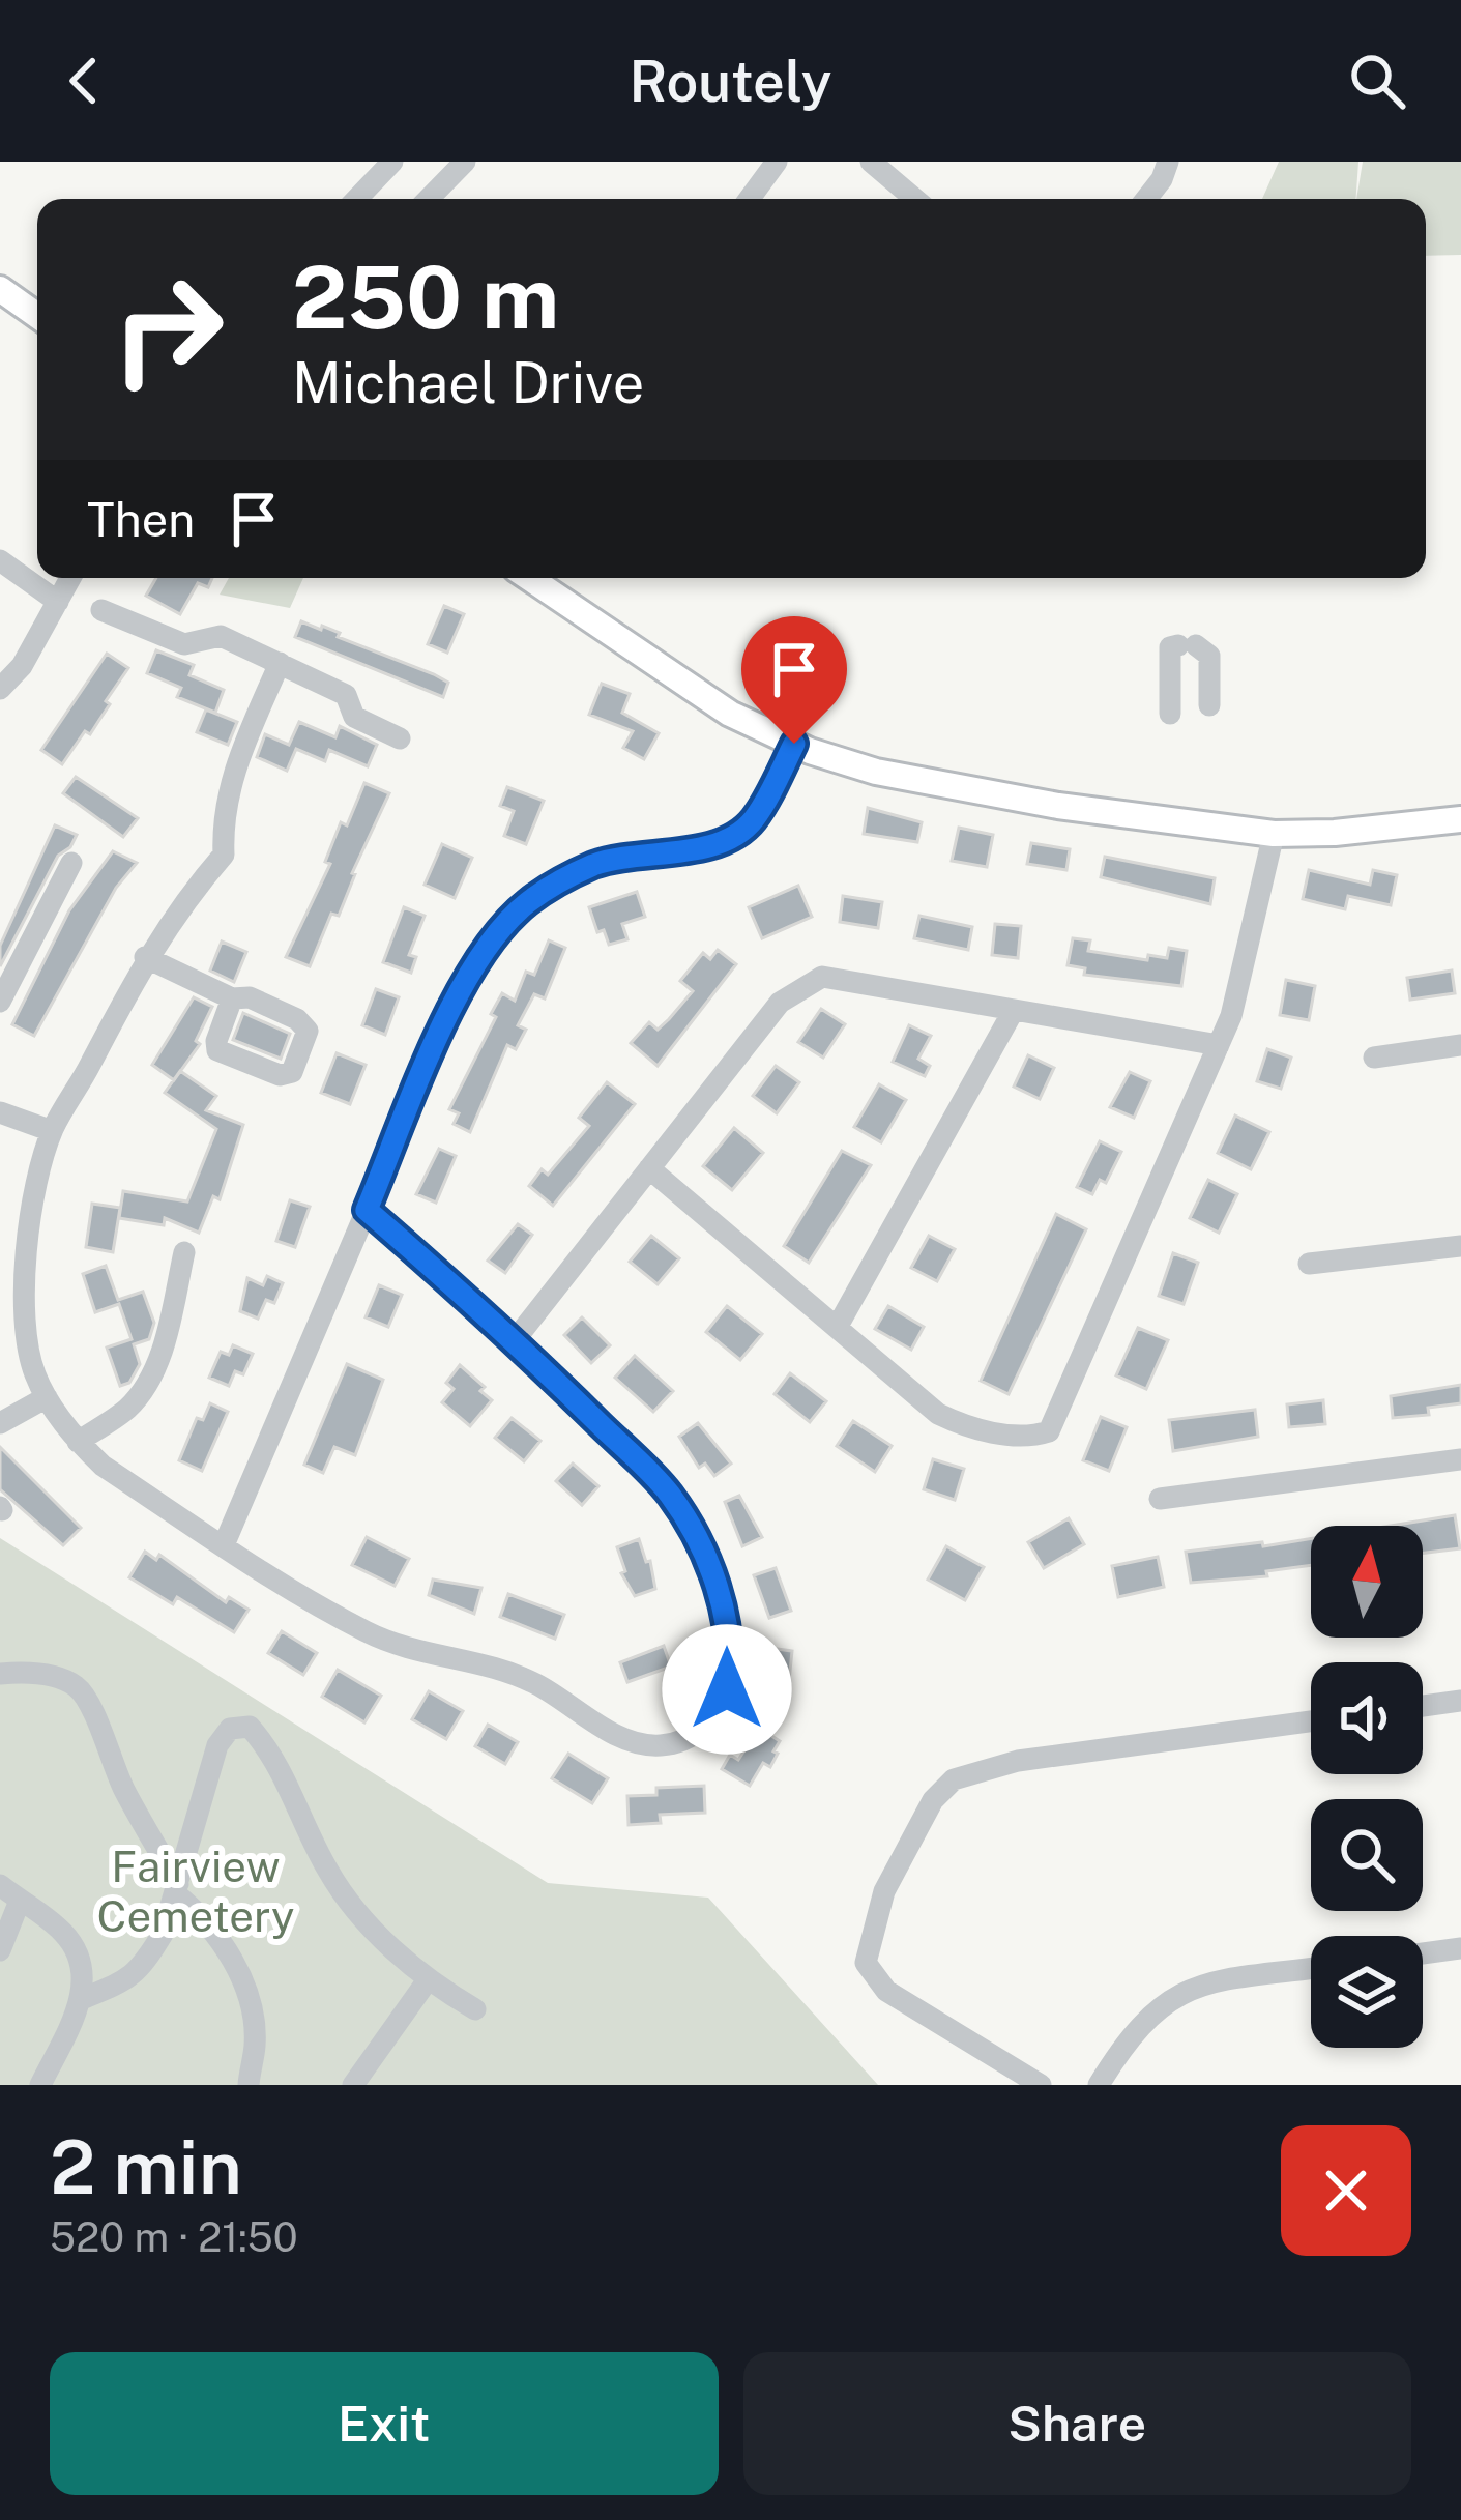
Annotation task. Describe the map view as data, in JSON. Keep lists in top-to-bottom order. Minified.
{"parks":["Fairview Cemetery"],"north":"top","page":{"header":"Routely","turn":["250 m","Michael Drive"],"then":"Then","heading":["2 min","520 m · 21:50"],"buttons":["Exit","Share"]}}
